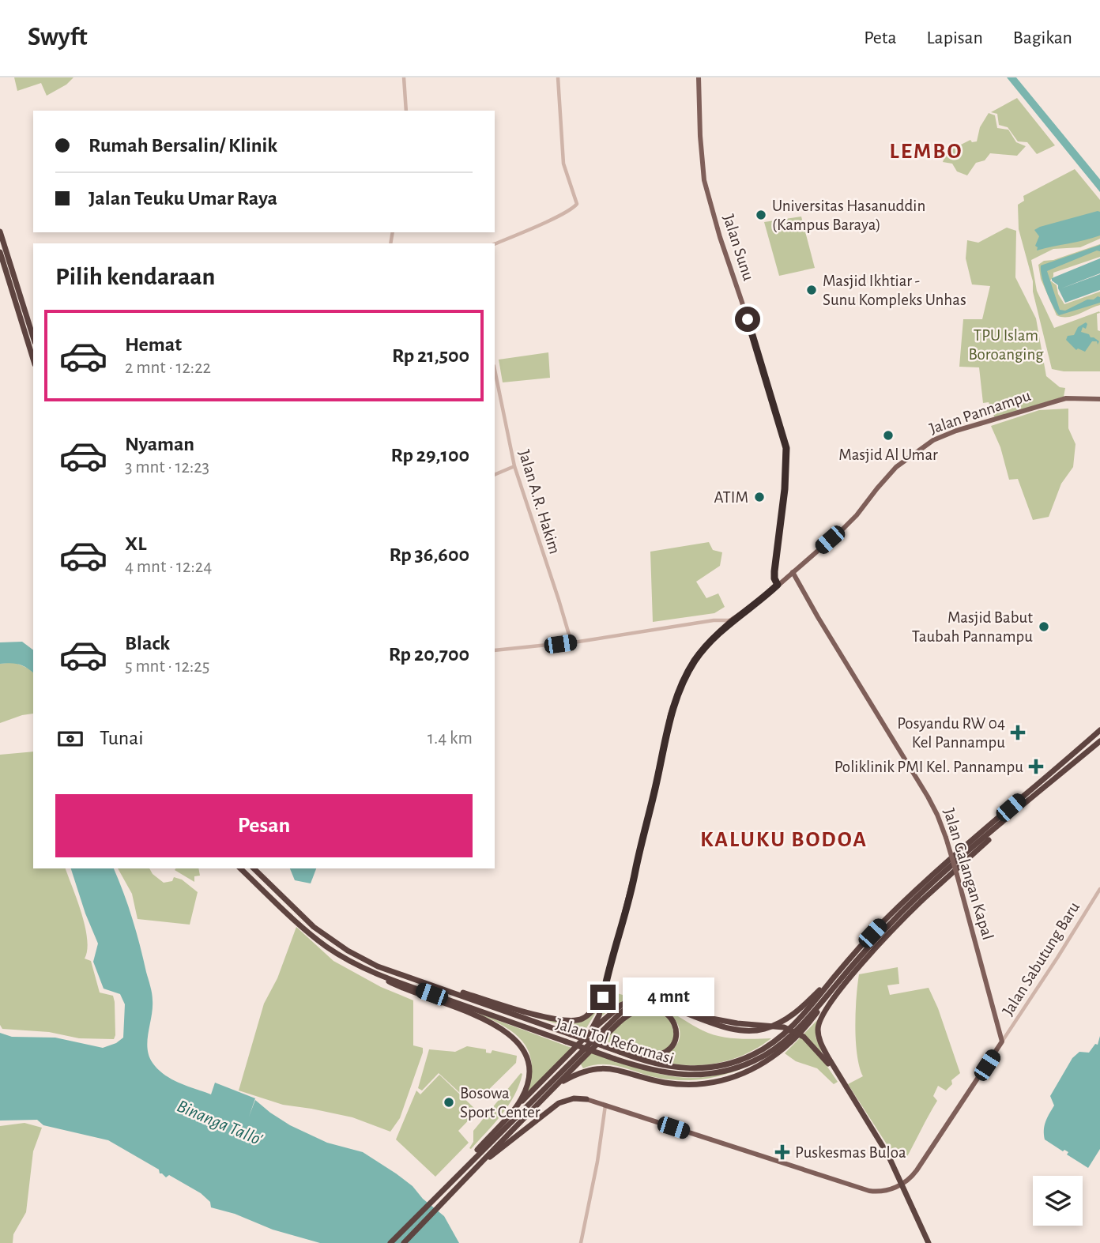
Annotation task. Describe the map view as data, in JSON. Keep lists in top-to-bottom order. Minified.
{"streets":{"highway":["Jalan Tol Reformasi"],"main road":["Jalan Sunu","Jalan Pannampu","Jalan Galangan Kapal"],"street":["Jalan A.R. Hakim","Jalan Sabutung Baru"]},"crossings":[["Jalan Sunu","Jalan Pannampu"],["Jalan Pannampu","Jalan Galangan Kapal"],["Jalan Galangan Kapal","Jalan Sabutung Baru"]],"districts":["LEMBO","KALUKU BODOA"],"water":["Binanga Tallo'"],"parks":["TPU Islam Boroanging"],"places":{"other":["Universitas Hasanuddin (Kampus Baraya)","Masjid Ikhtiar - Sunu Kompleks Unhas","Masjid Al Umar","ATIM","Masjid Babut Taubah Pannampu","Bosowa Sport Center"],"health":["Posyandu RW 04 Kel Pannampu","Poliklinik PMI Kel. Pannampu","Puskesmas Buloa"]},"page":{"header":"Swyft","nav":["Peta","Lapisan","Bagikan"],"banner":["Rumah Bersalin/ Klinik","Jalan Teuku Umar Raya"],"heading":"Pilih kendaraan","list":[{"name":"Hemat","note":"2 mnt · 12:22","value":"Rp 21,500"},{"name":"Nyaman","note":"3 mnt · 12:23","value":"Rp 29,100"},{"name":"XL","note":"4 mnt · 12:24","value":"Rp 36,600"},{"name":"Black","note":"5 mnt · 12:25","value":"Rp 20,700"}],"pay":["Tunai","1.4 km"],"buttons":"Pesan","bubble":"4 mnt"}}
